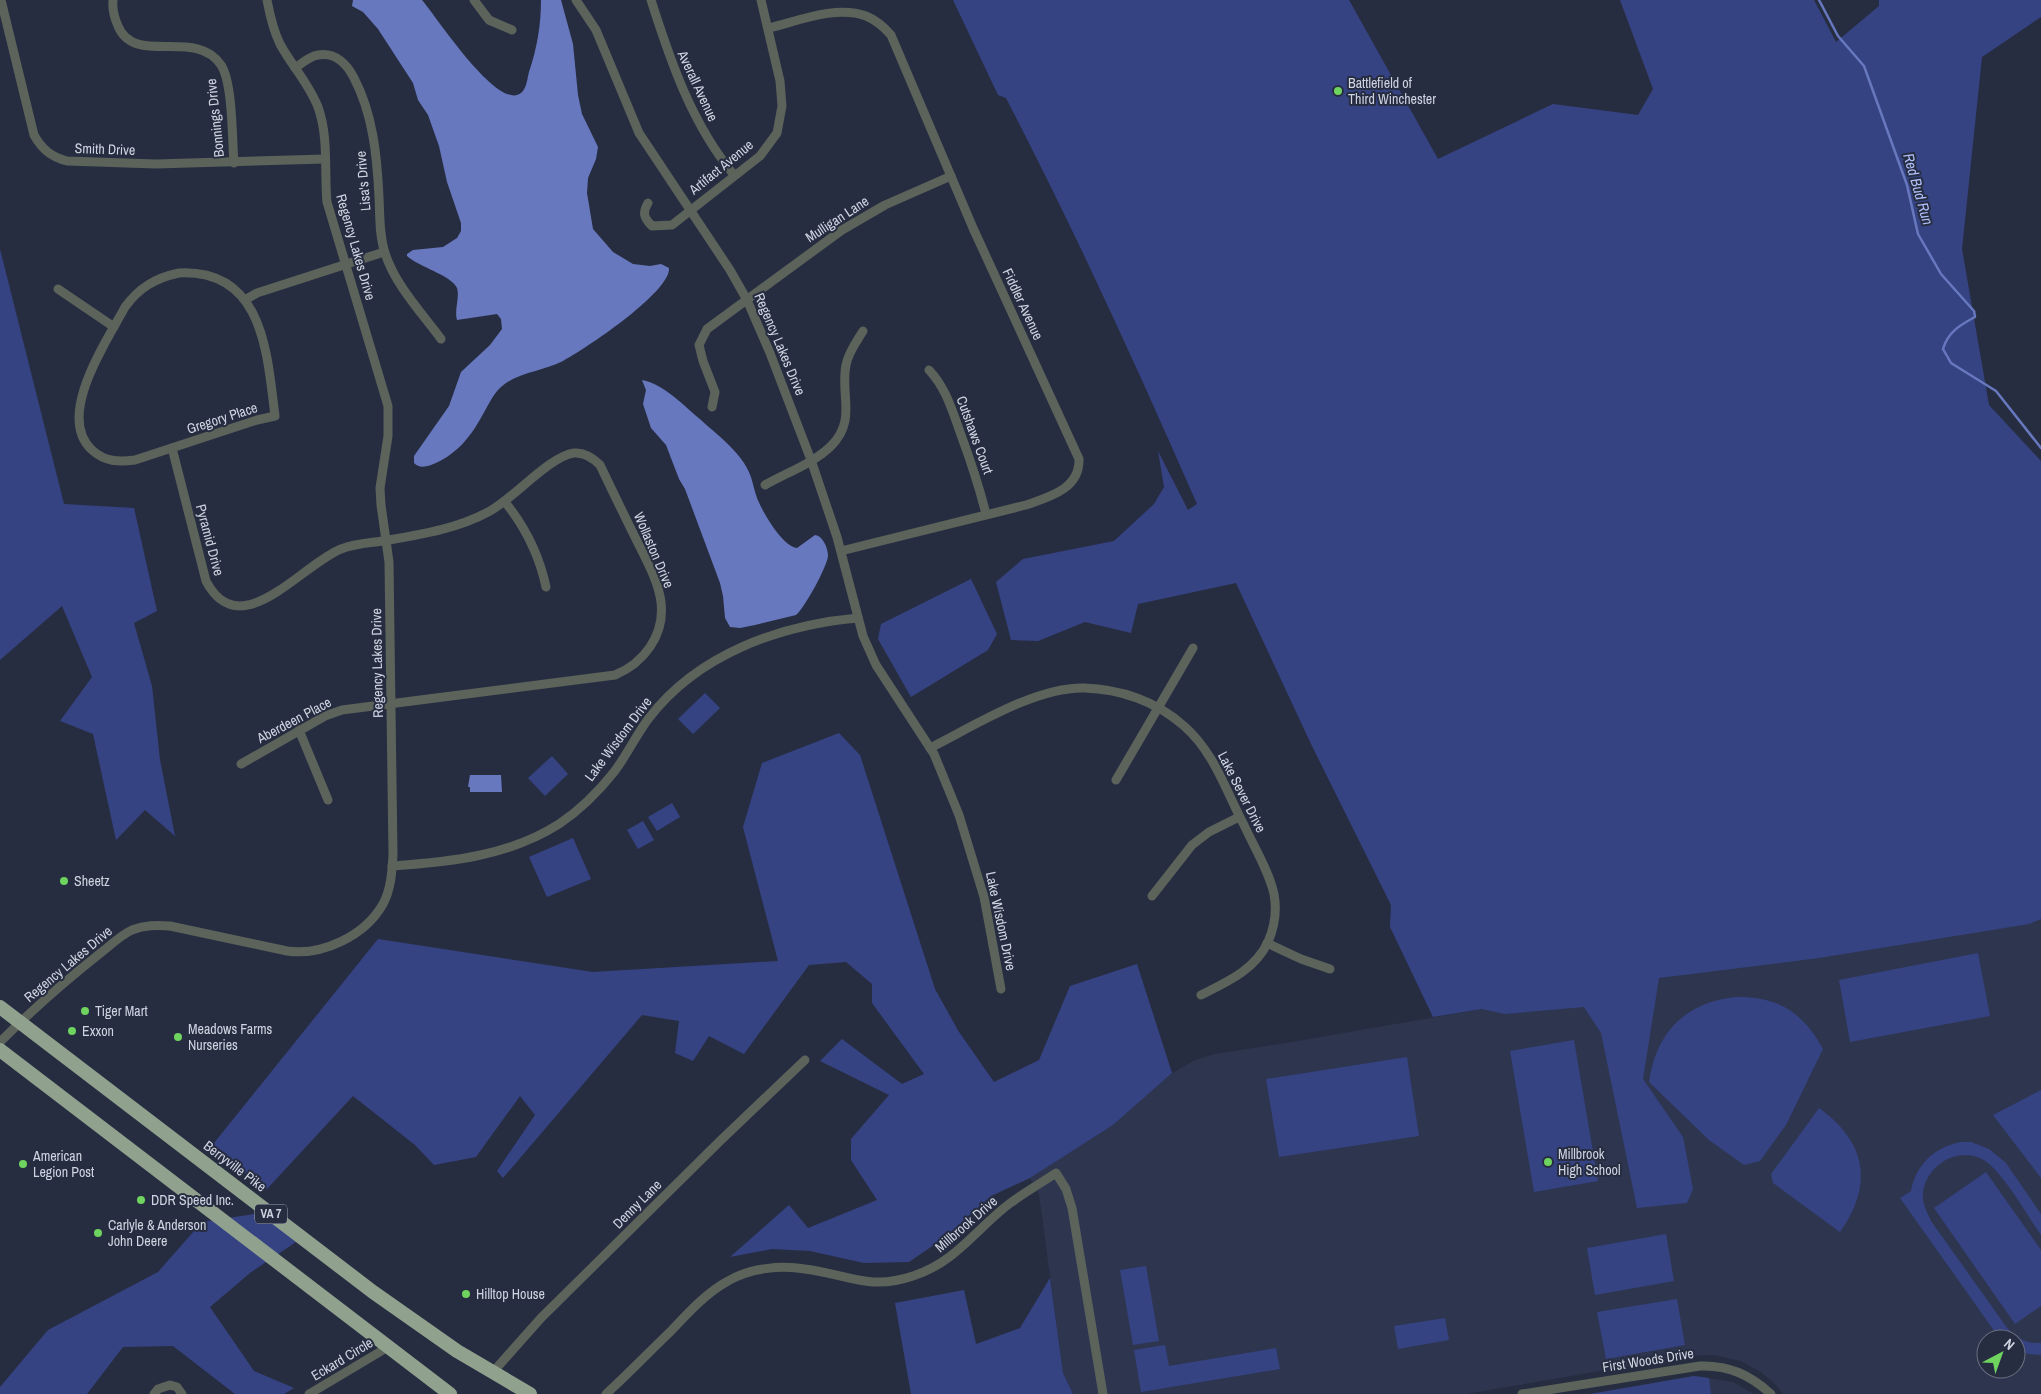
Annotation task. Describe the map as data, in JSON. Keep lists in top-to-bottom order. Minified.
{"streets":{"highway":["Berryville Pike","VA 7"],"street":["Averall Avenue","Bonnings Drive","Smith Drive","Artifact Avenue","Lisa's Drive","Mulligan Lane","Regency Lakes Drive","Fiddler Avenue","Gregory Place","Cutshaws Court","Pyramid Drive","Wollaston Drive","Aberdeen Place","Lake Wisdom Drive","Lake Sever Drive","Denny Lane","Millbrook Drive","Eckard Circle","First Woods Drive"]},"crossings":[["Averall Avenue","Artifact Avenue"],["Bonnings Drive","Smith Drive"],["Smith Drive","Regency Lakes Drive"],["Artifact Avenue","Regency Lakes Drive"],["Artifact Avenue","Fiddler Avenue"],["Lisa's Drive","Regency Lakes Drive"],["Mulligan Lane","Regency Lakes Drive"],["Mulligan Lane","Fiddler Avenue"],["Regency Lakes Drive","Fiddler Avenue"],["Regency Lakes Drive","Pyramid Drive"],["Regency Lakes Drive","Wollaston Drive"],["Regency Lakes Drive","Aberdeen Place"],["Regency Lakes Drive","Lake Wisdom Drive"],["Regency Lakes Drive","Berryville Pike"],["Fiddler Avenue","Cutshaws Court"],["Gregory Place","Pyramid Drive"],["Pyramid Drive","Wollaston Drive"],["Wollaston Drive","Aberdeen Place"],["Lake Wisdom Drive","Lake Sever Drive"],["Berryville Pike","Denny Lane"],["VA 7","Eckard Circle"]],"water":["Red Bud Run"],"places":["Battlefield of Third Winchester","Sheetz","Tiger Mart","Exxon","Meadows Farms Nurseries","Millbrook High School","American Legion Post","DDR Speed Inc.","Carlyle & Anderson John Deere","Hilltop House"],"north":"top right"}
